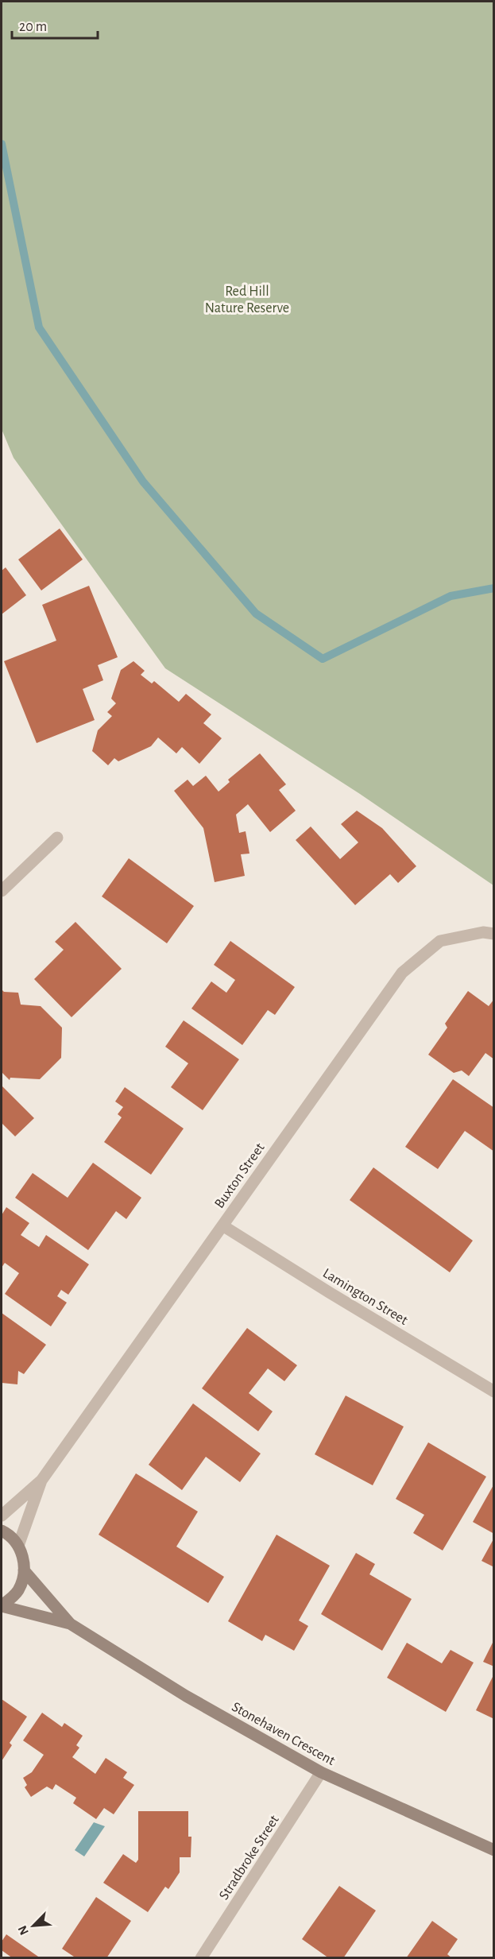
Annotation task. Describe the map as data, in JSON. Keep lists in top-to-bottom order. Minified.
{"streets":{"street":["Buxton Street","Lamington Street","Stonehaven Crescent","Stradbroke Street"]},"crossings":[["Buxton Street","Lamington Street"],["Stonehaven Crescent","Stradbroke Street"]],"parks":["Red Hill Nature Reserve"],"scale_bar":"20 m","north":"bottom left"}
